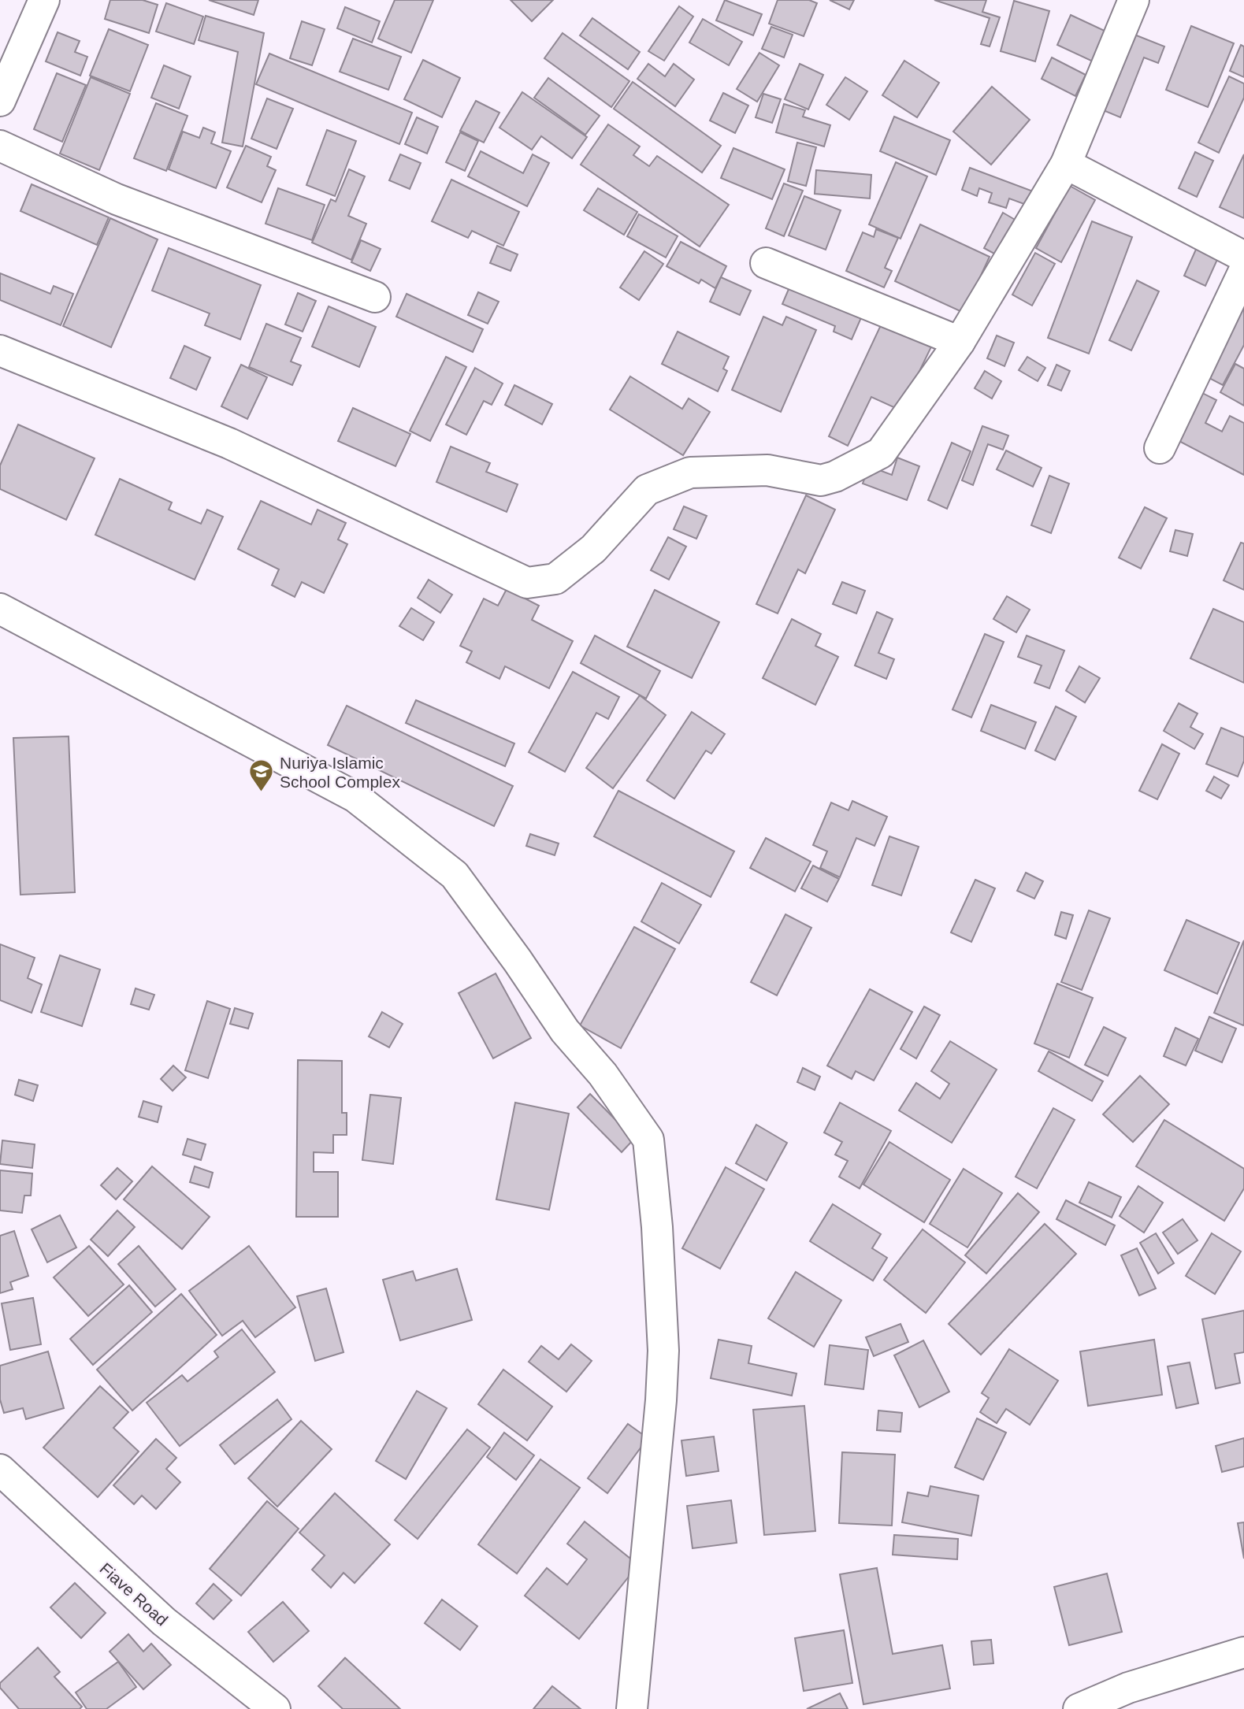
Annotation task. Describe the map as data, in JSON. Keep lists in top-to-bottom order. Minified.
{"streets":{"street":["Fiave Road"]},"places":{"school or university":["Nuriya Islamic School Complex"]}}
